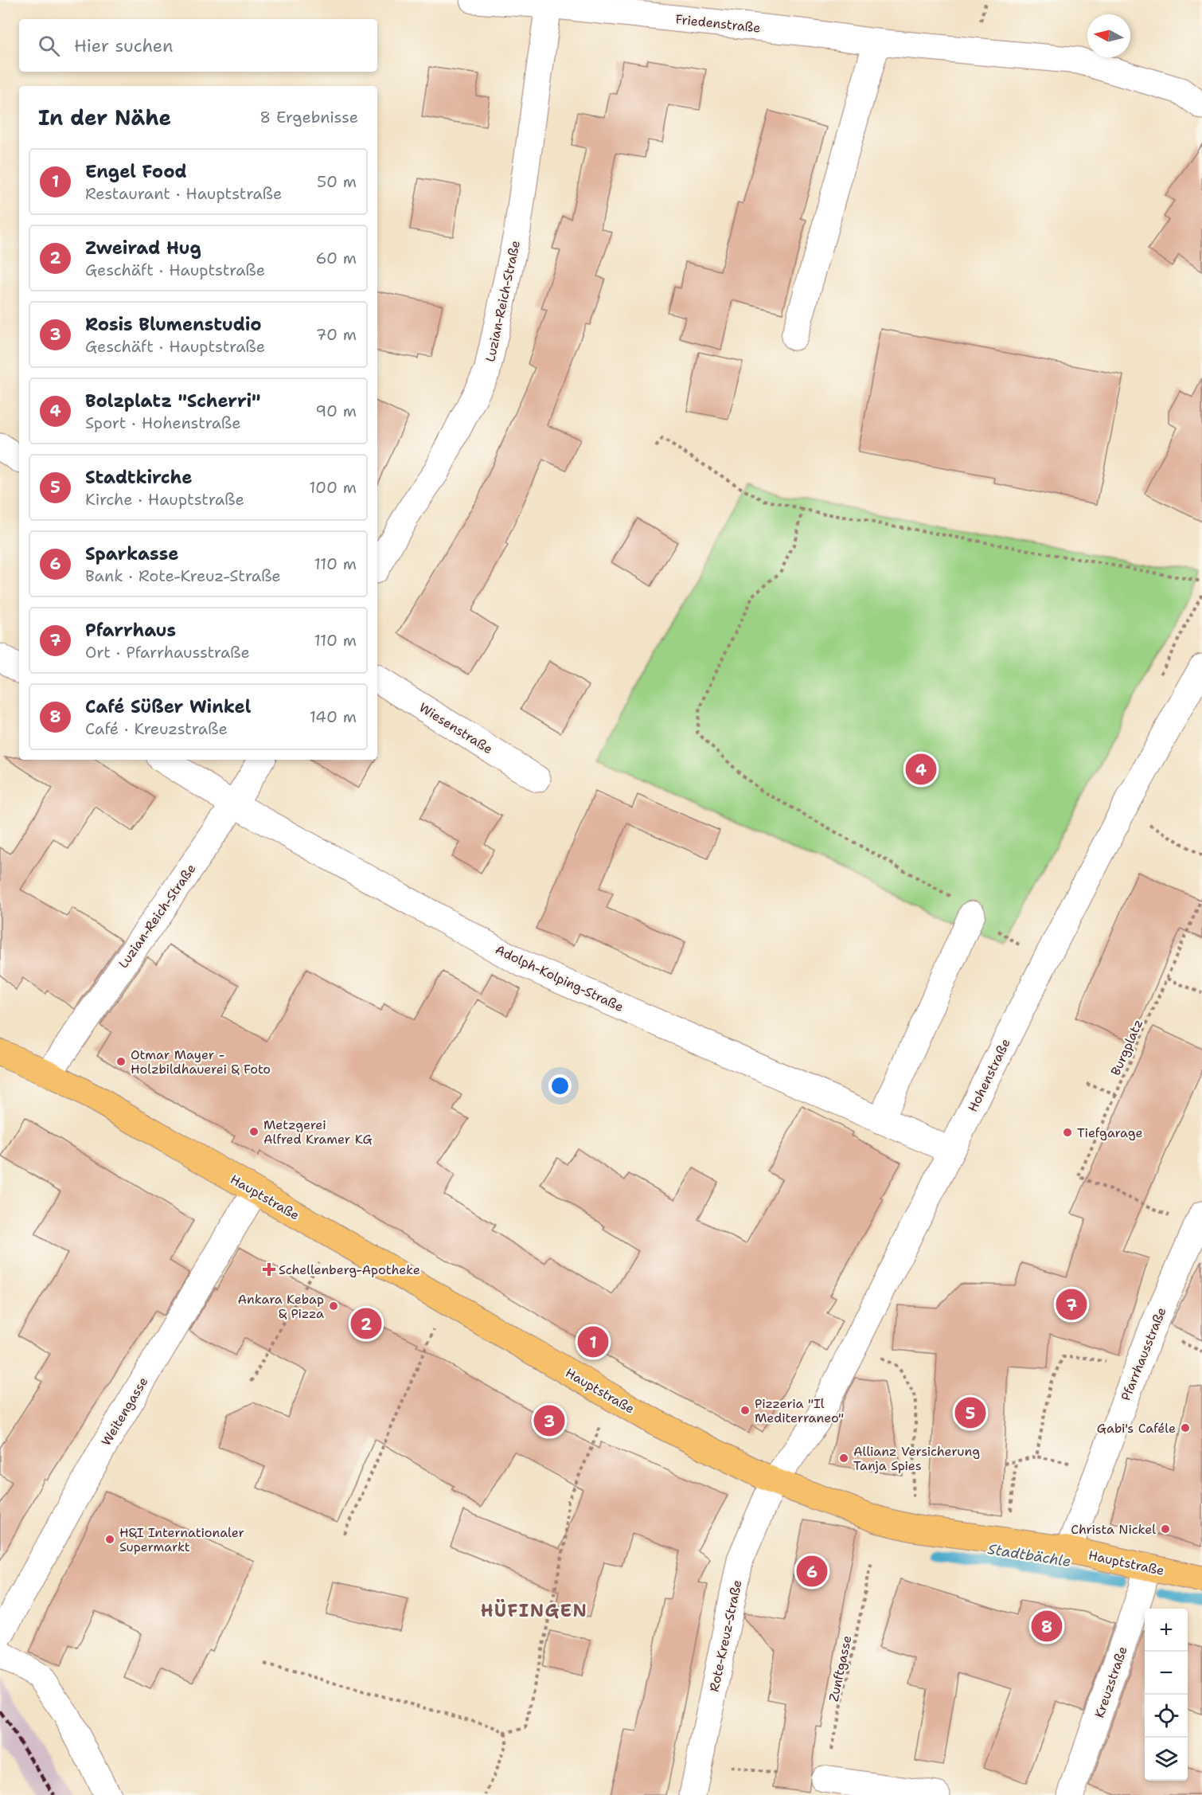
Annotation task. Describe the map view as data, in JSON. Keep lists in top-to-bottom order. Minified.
{"streets":{"main road":["Hauptstraße"],"street":["Friedenstraße","Luzian-Reich-Straße","Wiesenstraße","Adolph-Kolping-Straße","Hohenstraße","Pfarrhausstraße","Weitengasse","Rote-Kreuz-Straße","Kreuzstraße"],"path":["Burgplatz","Zunftgasse"]},"crossings":[["Friedenstraße","Luzian-Reich-Straße"],["Luzian-Reich-Straße","Adolph-Kolping-Straße"],["Luzian-Reich-Straße","Hauptstraße"],["Adolph-Kolping-Straße","Hohenstraße"],["Hohenstraße","Hauptstraße"],["Hohenstraße","Rote-Kreuz-Straße"],["Hauptstraße","Pfarrhausstraße"],["Hauptstraße","Weitengasse"],["Hauptstraße","Rote-Kreuz-Straße"],["Hauptstraße","Kreuzstraße"]],"districts":["HÜFINGEN"],"water":["Stadtbächle"],"places":{"other":["Otmar Mayer - Holzbildhauerei & Foto","Metzgerei Alfred Kramer KG","Tiefgarage","Ankara Kebap & Pizza","Pizzeria \"Il Mediterraneo\"","Gabi's Caféle","Allianz Versicherung Tanja Spies","Christa Nickel","H&I Internationaler Supermarkt"],"health":["Schellenberg-Apotheke"]},"north":"left","page":{"search":"Hier suchen","heading":["In der Nähe","8 Ergebnisse"],"list":[{"mark":"1","name":"Engel Food","note":"Restaurant · Hauptstraße","value":"50 m"},{"mark":"2","name":"Zweirad Hug","note":"Geschäft · Hauptstraße","value":"60 m"},{"mark":"3","name":"Rosis Blumenstudio","note":"Geschäft · Hauptstraße","value":"70 m"},{"mark":"4","name":"Bolzplatz \"Scherri\"","note":"Sport · Hohenstraße","value":"90 m"},{"mark":"5","name":"Stadtkirche","note":"Kirche · Hauptstraße","value":"100 m"},{"mark":"6","name":"Sparkasse","note":"Bank · Rote-Kreuz-Straße","value":"110 m"},{"mark":"7","name":"Pfarrhaus","note":"Ort · Pfarrhausstraße","value":"110 m"},{"mark":"8","name":"Café Süßer Winkel","note":"Café · Kreuzstraße","value":"140 m"}],"pins":["4","7","2","1","5","3","6","8"],"map_buttons":["+","−"]}}
